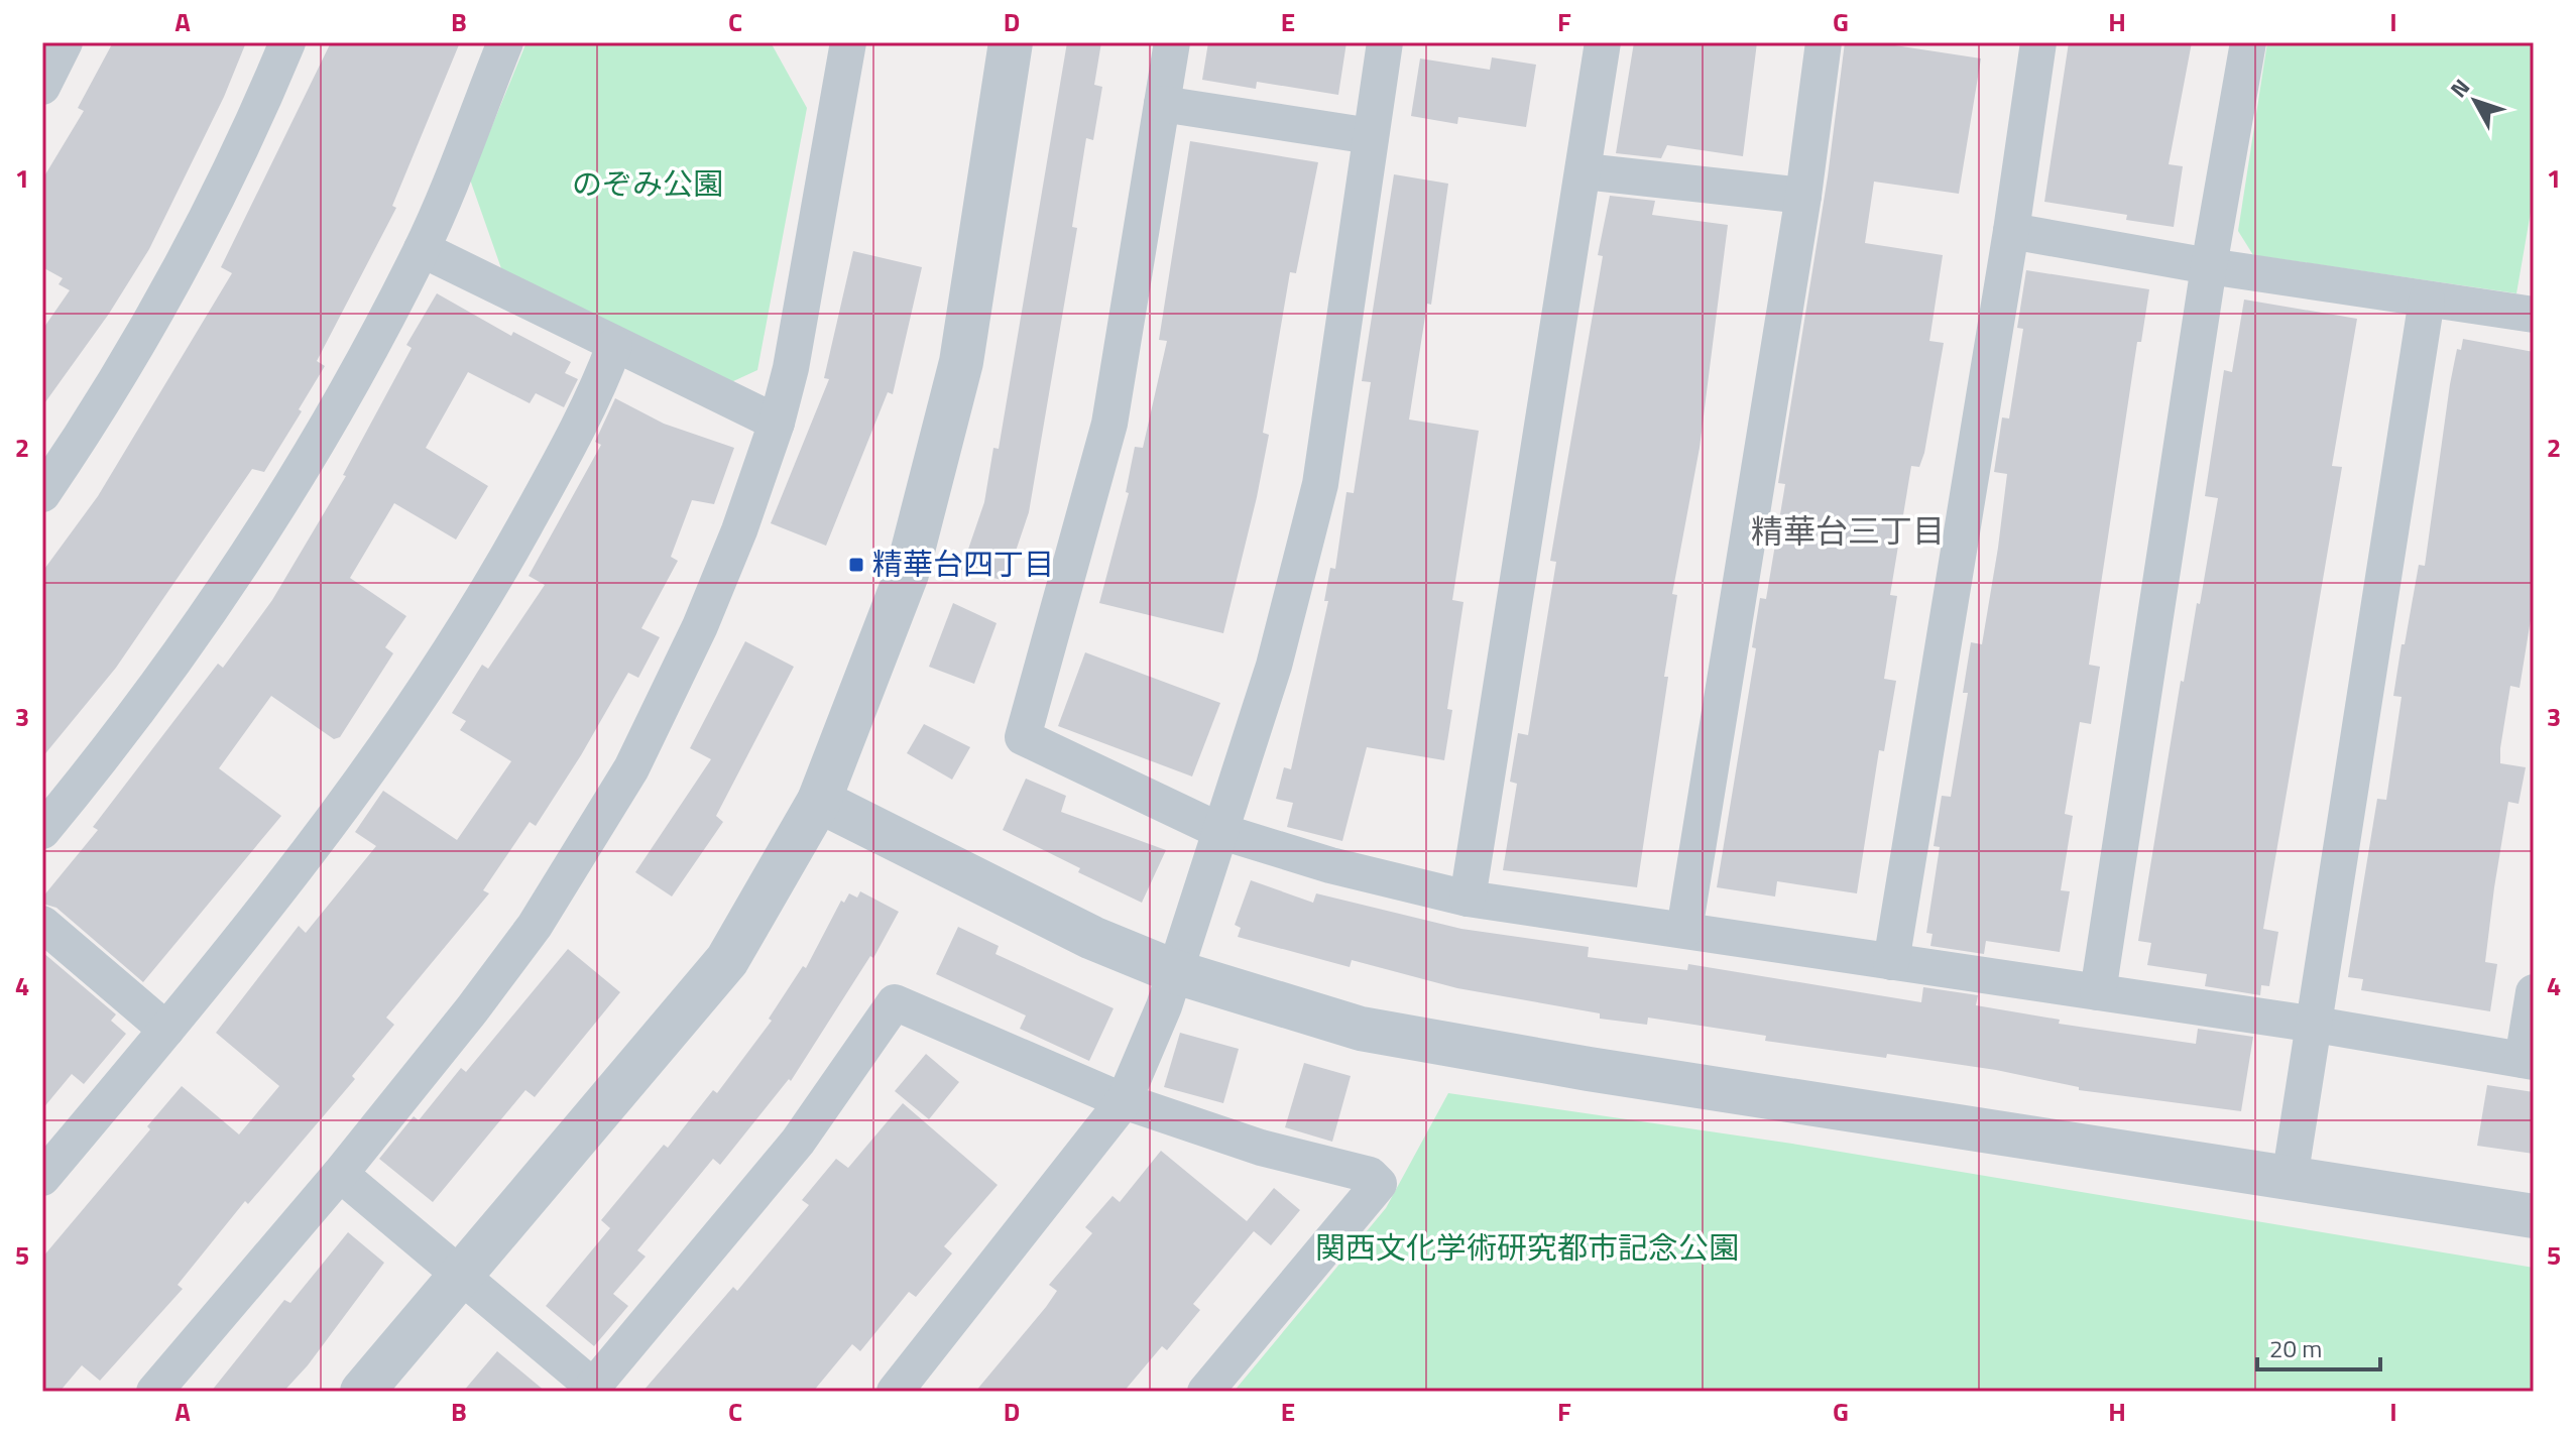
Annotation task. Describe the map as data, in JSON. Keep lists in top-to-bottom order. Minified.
{"districts":["精華台三丁目"],"parks":["のぞみ公園","関西文化学術研究都市記念公園"],"places":{"transit":["精華台四丁目"]},"scale_bar":"20 m","north":"top left","grid":{"columns":["A","B","C","D","E","F","G","H","I"],"rows":["1","2","3","4","5"]}}
